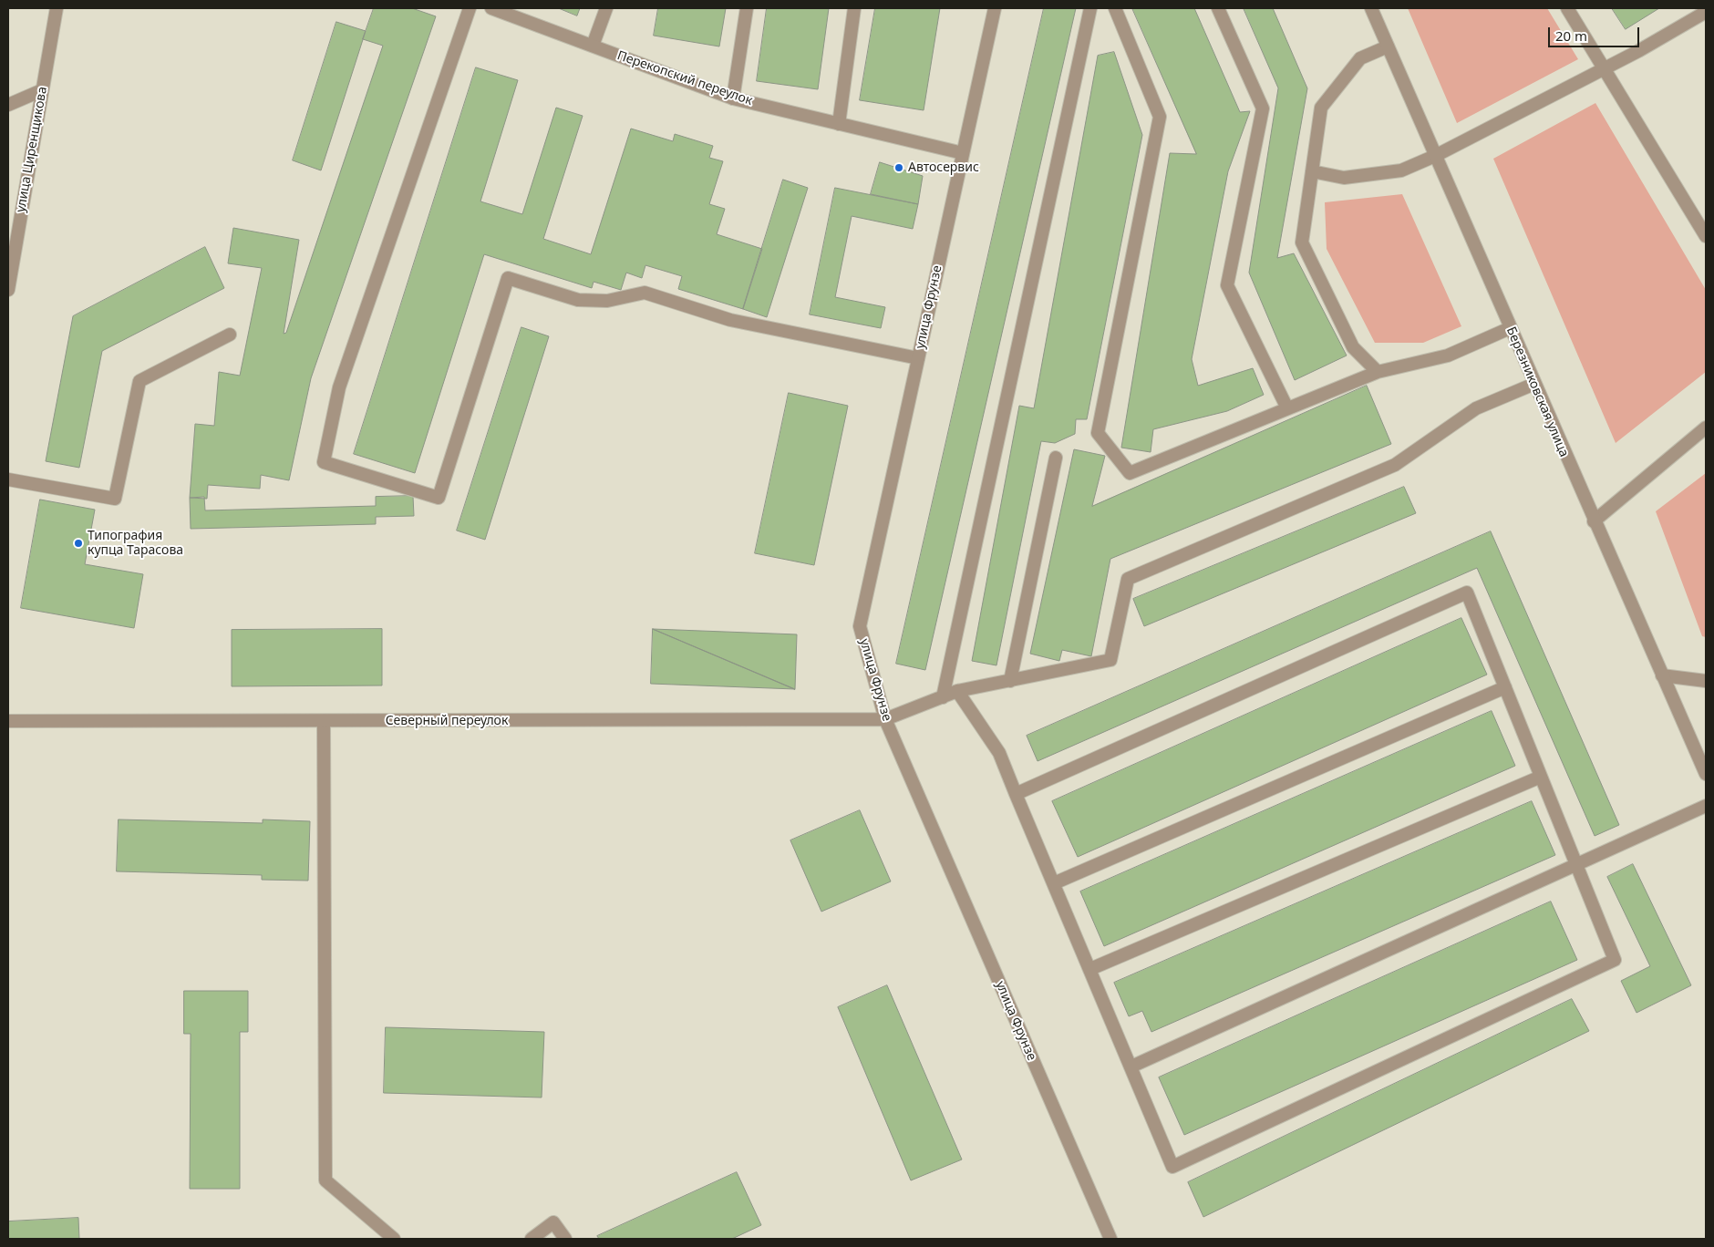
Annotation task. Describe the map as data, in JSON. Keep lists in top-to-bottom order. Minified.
{"streets":{"street":["Перекопский переулок","улица Циренщикова","улица Фрунзе","Березниковская улица","Северный переулок"]},"crossings":[["Перекопский переулок","улица Фрунзе"],["улица Фрунзе","Северный переулок"]],"places":["Автосервис","Типография купца Тарасова"],"scale_bar":"20 m"}
